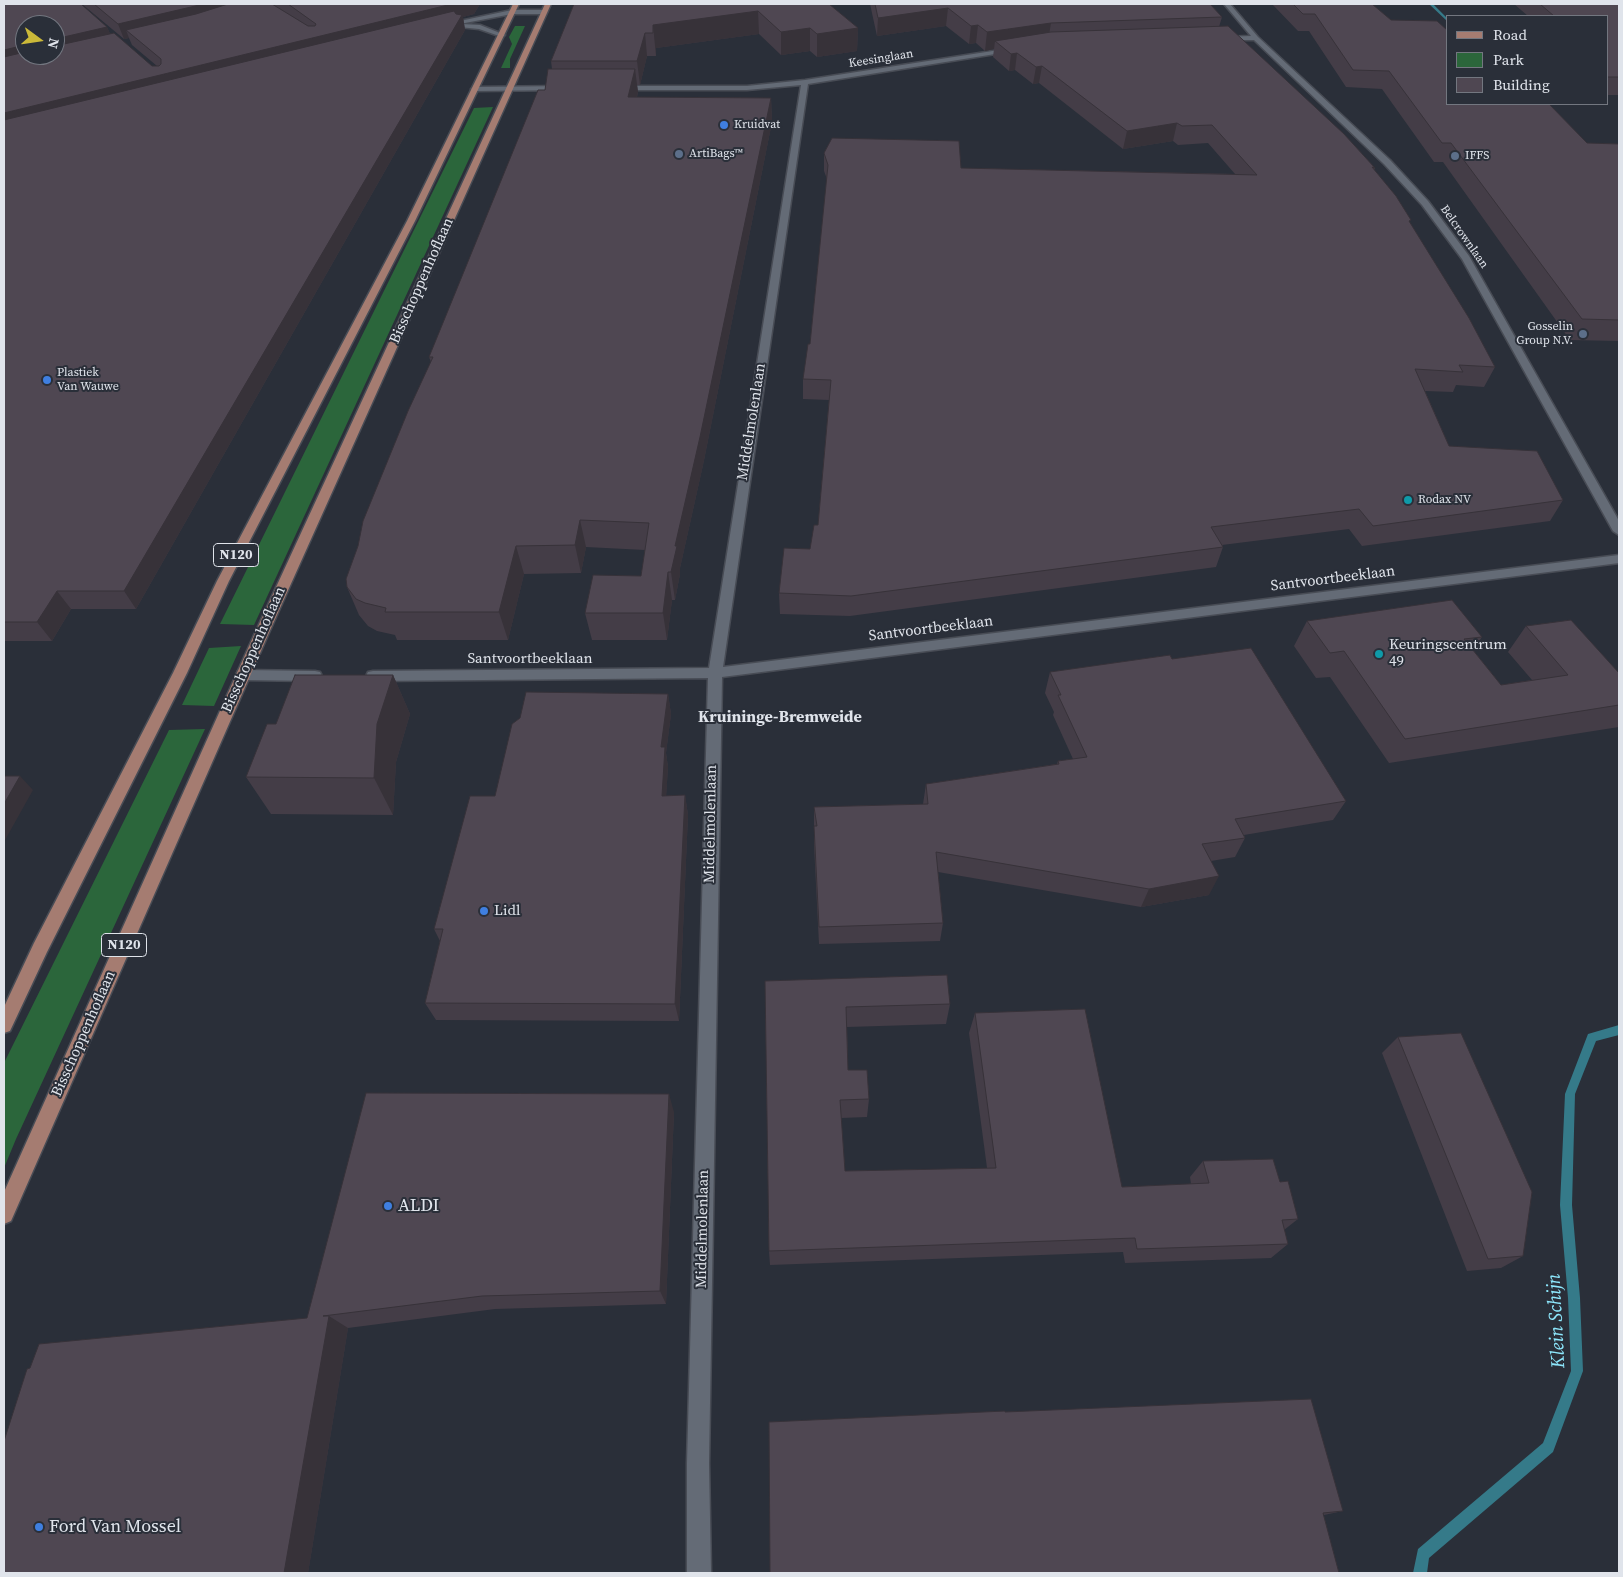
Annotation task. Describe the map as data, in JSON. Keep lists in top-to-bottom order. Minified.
{"streets":{"main road":["Bisschoppenhoflaan","N120"],"street":["Keesinglaan","Belcrownlaan","Middelmolenlaan","Santvoortbeeklaan"]},"crossings":[["Keesinglaan","Middelmolenlaan"],["Middelmolenlaan","Santvoortbeeklaan"]],"districts":["Kruininge-Bremweide"],"water":["Klein Schijn"],"places":["Kruidvat","ArtiBags™","IFFS","Gosselin Group N.V.","Plastiek Van Wauwe","Rodax NV","Keuringscentrum 49","Lidl","ALDI","Ford Van Mossel"],"legend":["Road","Park","Building"],"north":"right"}
